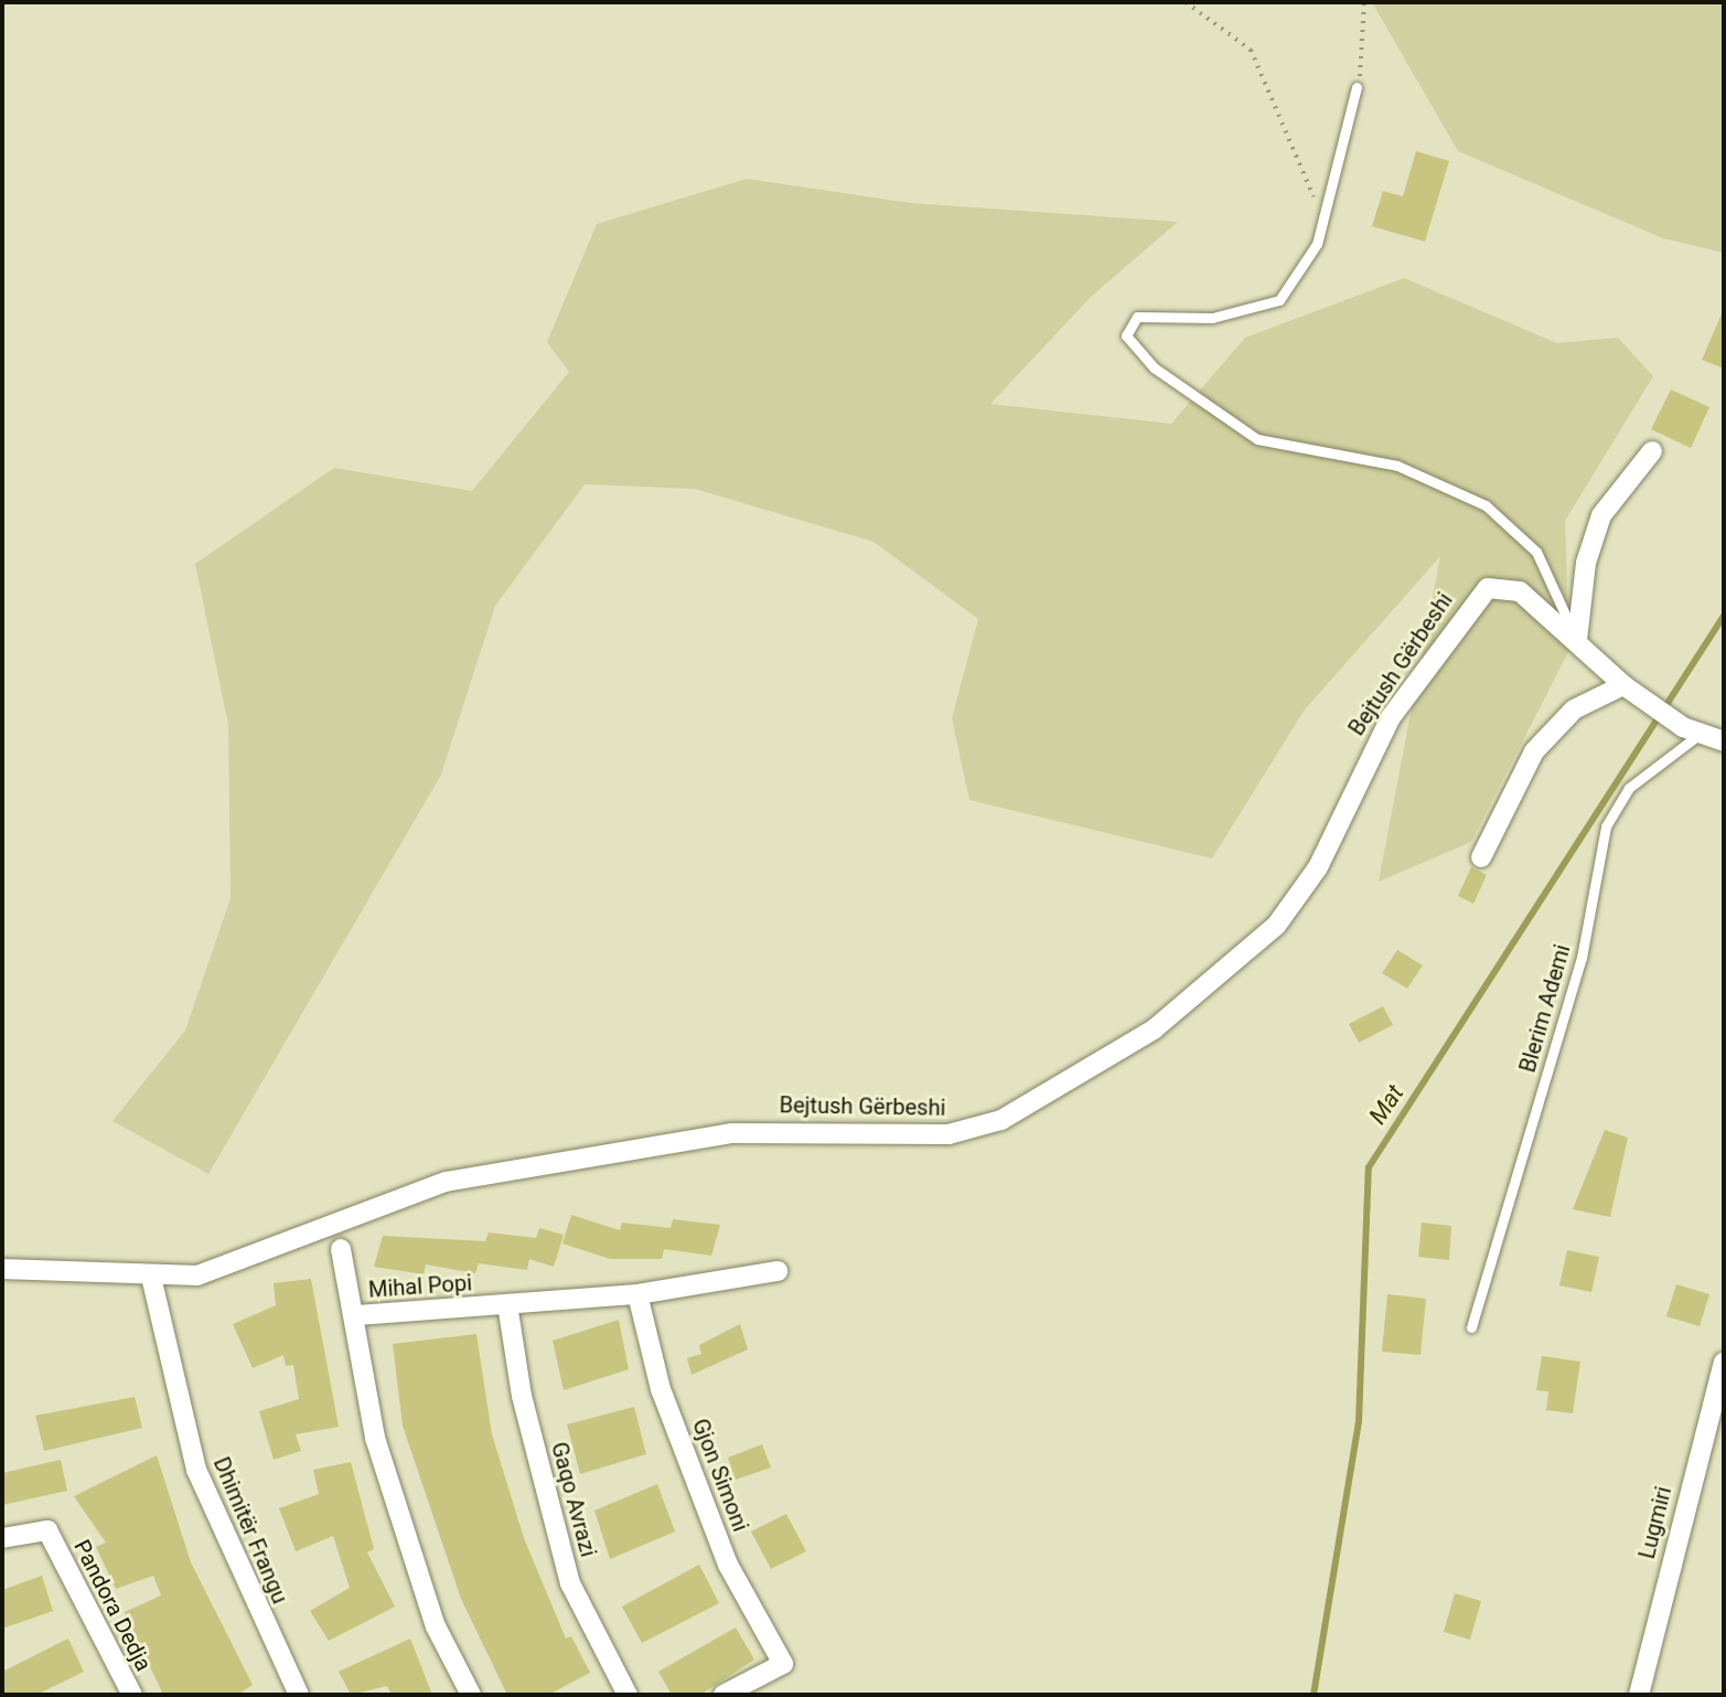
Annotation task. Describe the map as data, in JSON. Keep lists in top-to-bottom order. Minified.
{"streets":{"street":["Bejtush Gërbeshi","Mihal Popi","Gjon Simoni","Gaqo Avrazi","Lugmiri","Dhimitër Frangu","Pandora Dedja"],"lane":["Blerim Ademi"]},"crossings":[["Bejtush Gërbeshi","Blerim Ademi"],["Bejtush Gërbeshi","Dhimitër Frangu"],["Mihal Popi","Gjon Simoni"],["Mihal Popi","Gaqo Avrazi"]],"water":["Mat"]}
